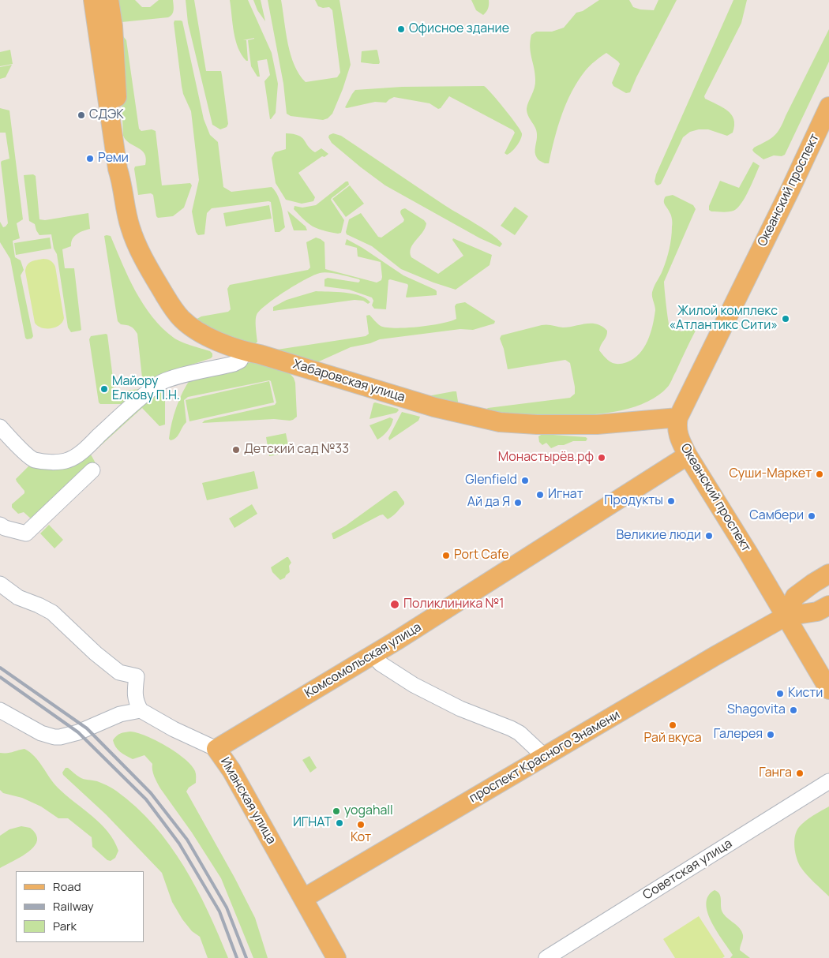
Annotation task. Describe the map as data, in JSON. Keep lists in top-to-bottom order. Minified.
{"streets":{"main road":["Океанский проспект","Хабаровская улица","Комсомольская улица","проспект Красного Знамени","Иманская улица"],"street":["Советская улица"]},"crossings":[["Океанский проспект","Хабаровская улица"],["Океанский проспект","Комсомольская улица"],["Океанский проспект","проспект Красного Знамени"],["Комсомольская улица","Иманская улица"],["проспект Красного Знамени","Иманская улица"]],"places":["Офисное здание","СДЭК","Реми","Жилой комплекс «Атлантикс Сити»","Майору Елкову П.Н.","Детский сад №33","Монастырёв.рф","Суши-Маркет","Glenfield","Игнат","Продукты","Ай да Я","Самбери","Великие люди","Port Cafe","Поликлиника №1","Кисти","Shagovita","Рай вкуса","Галерея","Ганга","yogahall","ИГНАТ","Кот"],"legend":["Road","Railway","Park"]}
